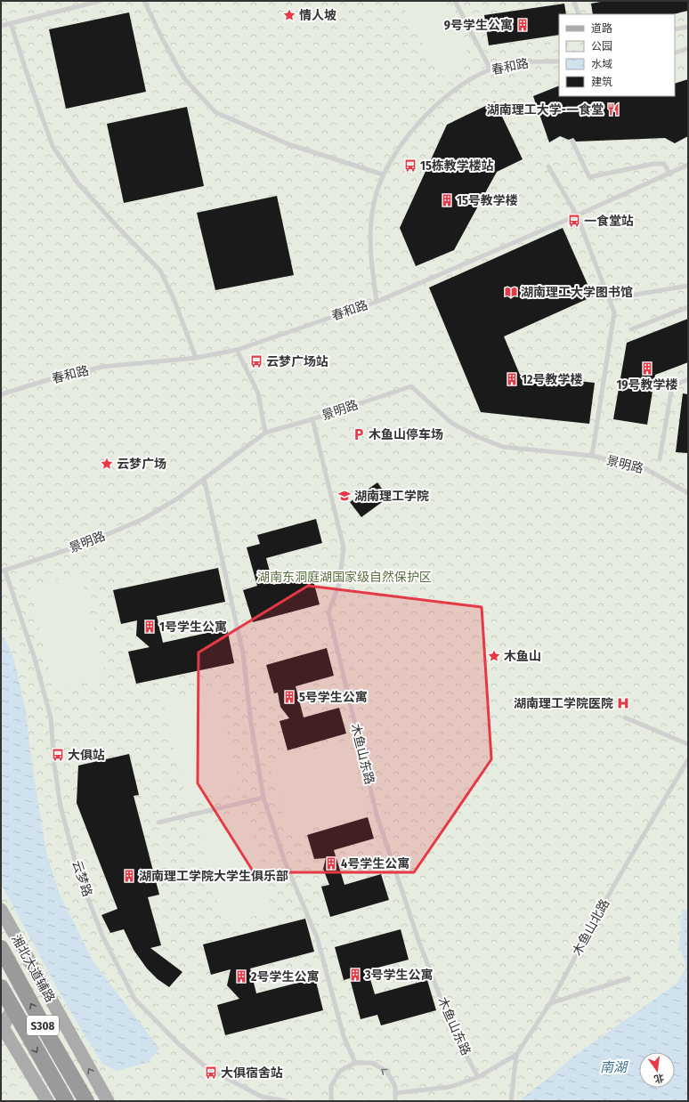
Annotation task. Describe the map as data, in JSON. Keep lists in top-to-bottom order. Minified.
{"streets":{"highway":["S308"],"main road":["湘北大道辅路"],"lane":["春和路","景明路","木鱼山东路","云梦路","木鱼山北路"]},"crossings":[["景明路","木鱼山东路"],["景明路","云梦路"]],"water":["南湖"],"parks":["湖南东洞庭湖国家级自然保护区"],"places":{"place":["情人坡","云梦广场","木鱼山"],"building":["9号学生公寓","15号教学楼","19号教学楼","12号教学楼","1号学生公寓","5号学生公寓","4号学生公寓","湖南理工学院大学生俱乐部","3号学生公寓","2号学生公寓"],"restaurant":["湖南理工大学-一食堂"],"bus stop":["15栋教学楼站","一食堂站","云梦广场站","大俱站","大俱宿舍站"],"library":["湖南理工大学图书馆"],"parking":["木鱼山停车场"],"school or university":["湖南理工学院"],"hospital":["湖南理工学院医院"]},"legend":["道路","公园","水域","建筑"],"north":"bottom"}
